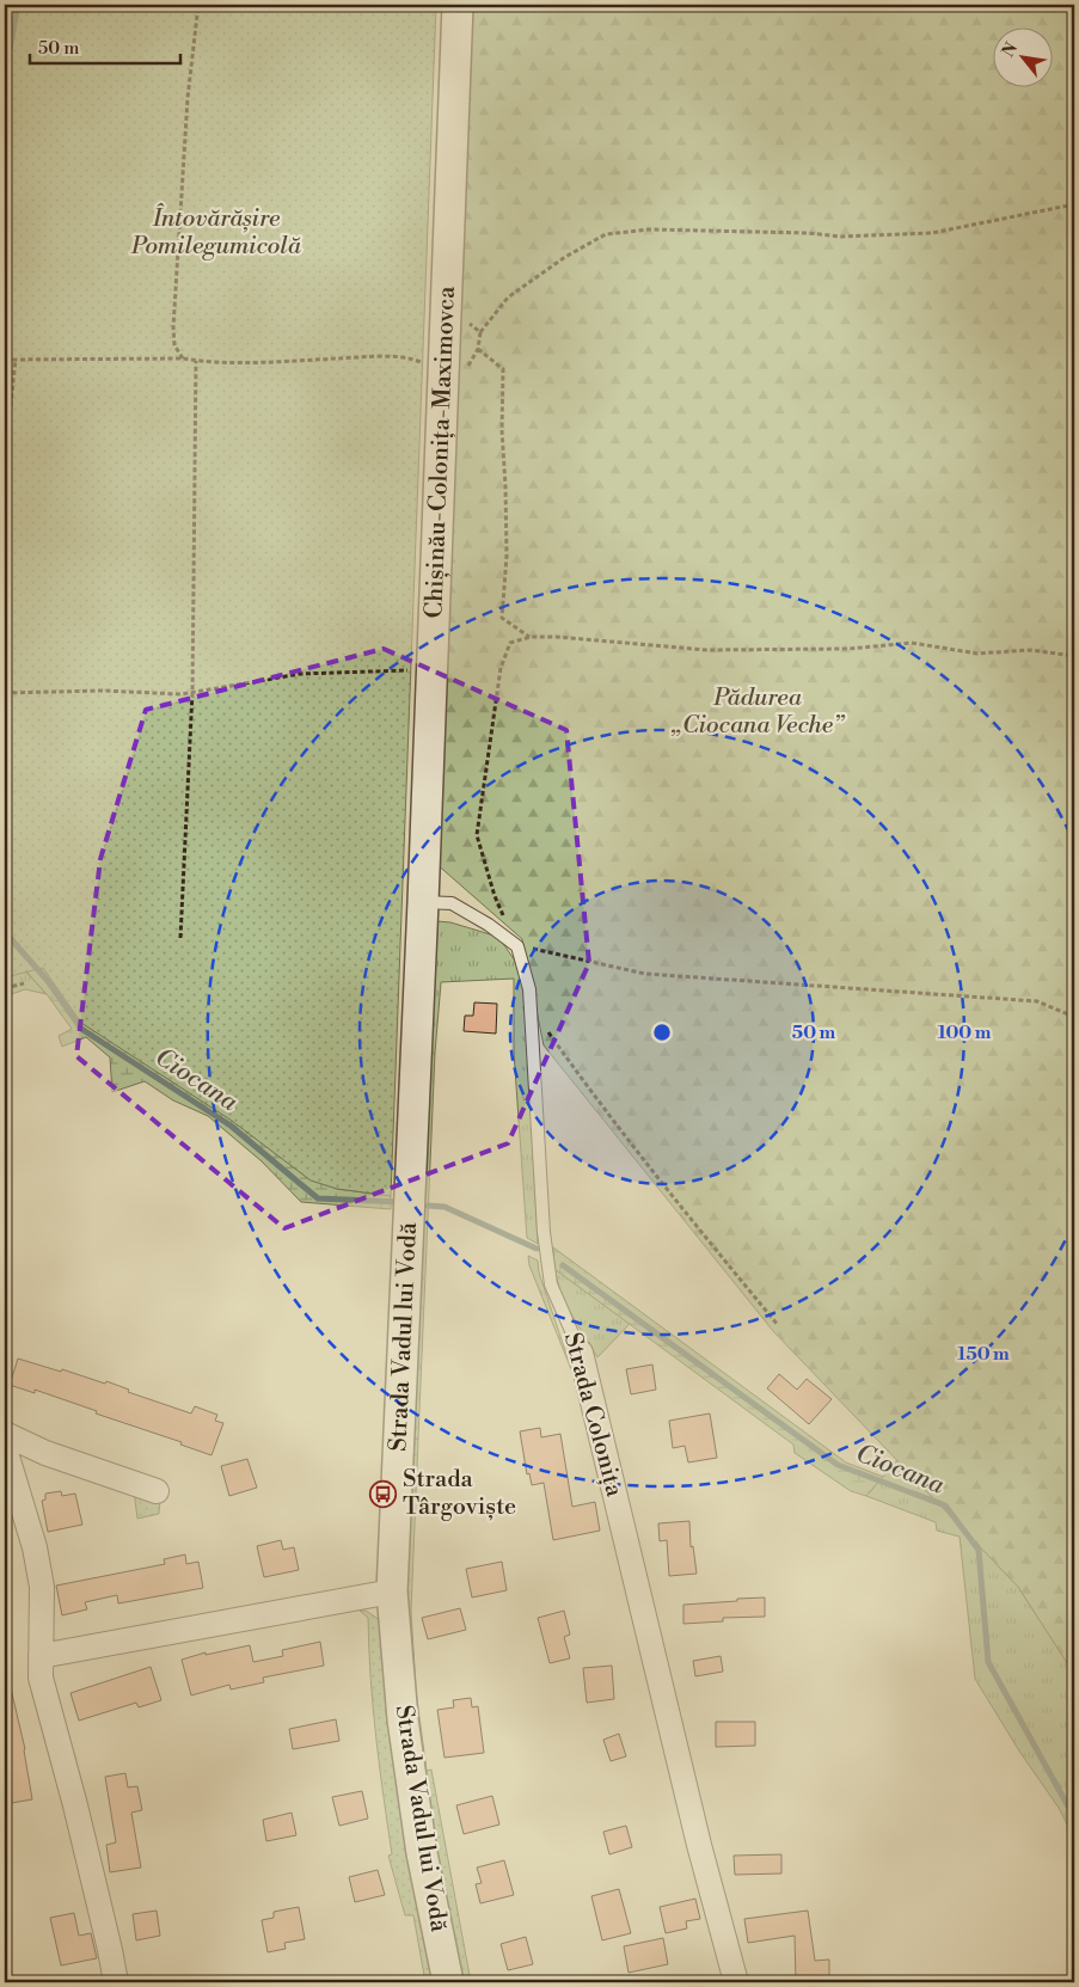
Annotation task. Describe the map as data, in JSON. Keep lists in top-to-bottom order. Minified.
{"streets":{"street":["Chișinău-Colonița-Maximovca","Strada Vadul lui Vodă","Strada Colonița"]},"crossings":[["Chișinău-Colonița-Maximovca","Strada Vadul lui Vodă"]],"water":["Ciocana"],"parks":["Întovărășire Pomilegumicolă","Pădurea „Ciocana Veche”"],"places":{"bus stop":["Strada Târgoviște"]},"scale_bar":"50 m","north":"top left","rings":["50 m","100 m","150 m"]}
